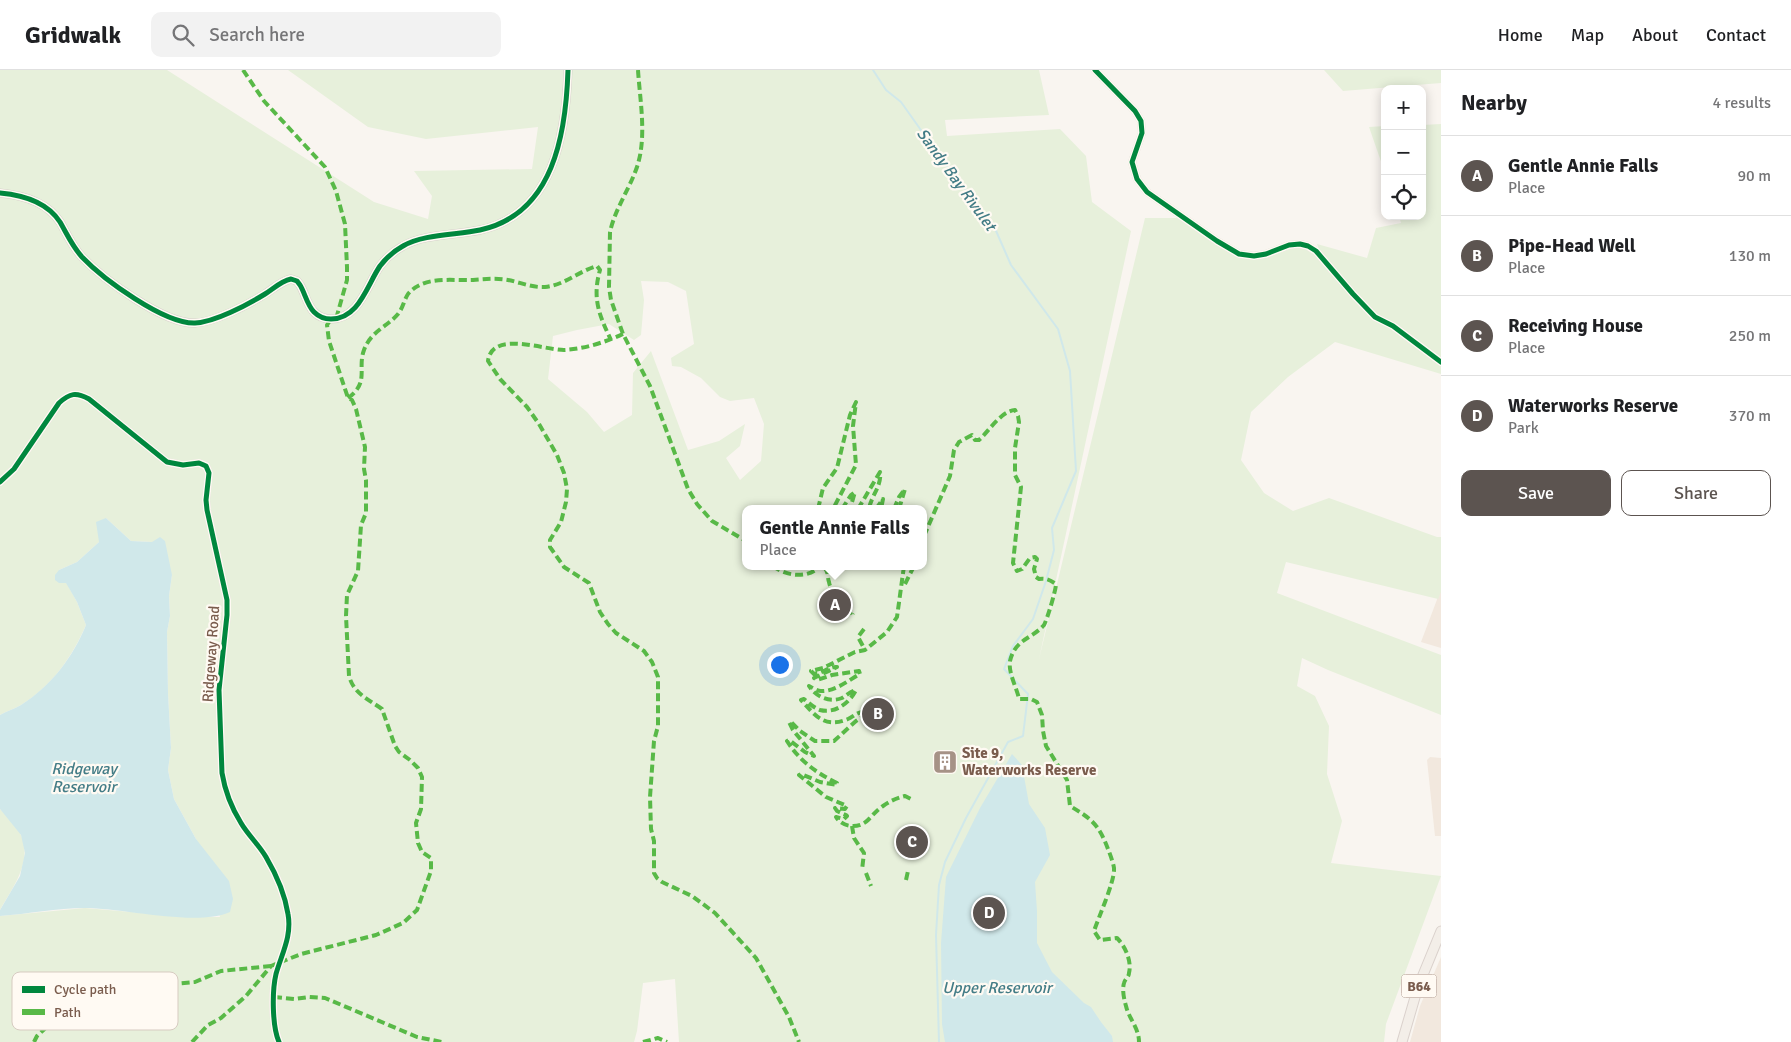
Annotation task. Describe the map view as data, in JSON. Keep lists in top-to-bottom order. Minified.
{"streets":{"main road":["B64"],"street":["Ridgeway Road"]},"water":["Sandy Bay Rivulet","Ridgeway Reservoir","Upper Reservoir"],"places":{"building":["Site 9, Waterworks Reserve"]},"legend":["Cycle path","Path"],"page":{"header":"Gridwalk","search":"Search here","nav":["Home","Map","About","Contact"],"heading":["Nearby","4 results"],"map_buttons":["+","−"],"list":[{"mark":"A","name":"Gentle Annie Falls","note":"Place","value":"90 m"},{"mark":"B","name":"Pipe-Head Well","note":"Place","value":"130 m"},{"mark":"C","name":"Receiving House","note":"Place","value":"250 m"},{"mark":"D","name":"Waterworks Reserve","note":"Park","value":"370 m"}],"buttons":["Save","Share"],"popup":["Gentle Annie Falls","Place"],"pins":["A","B","C","D"]}}
